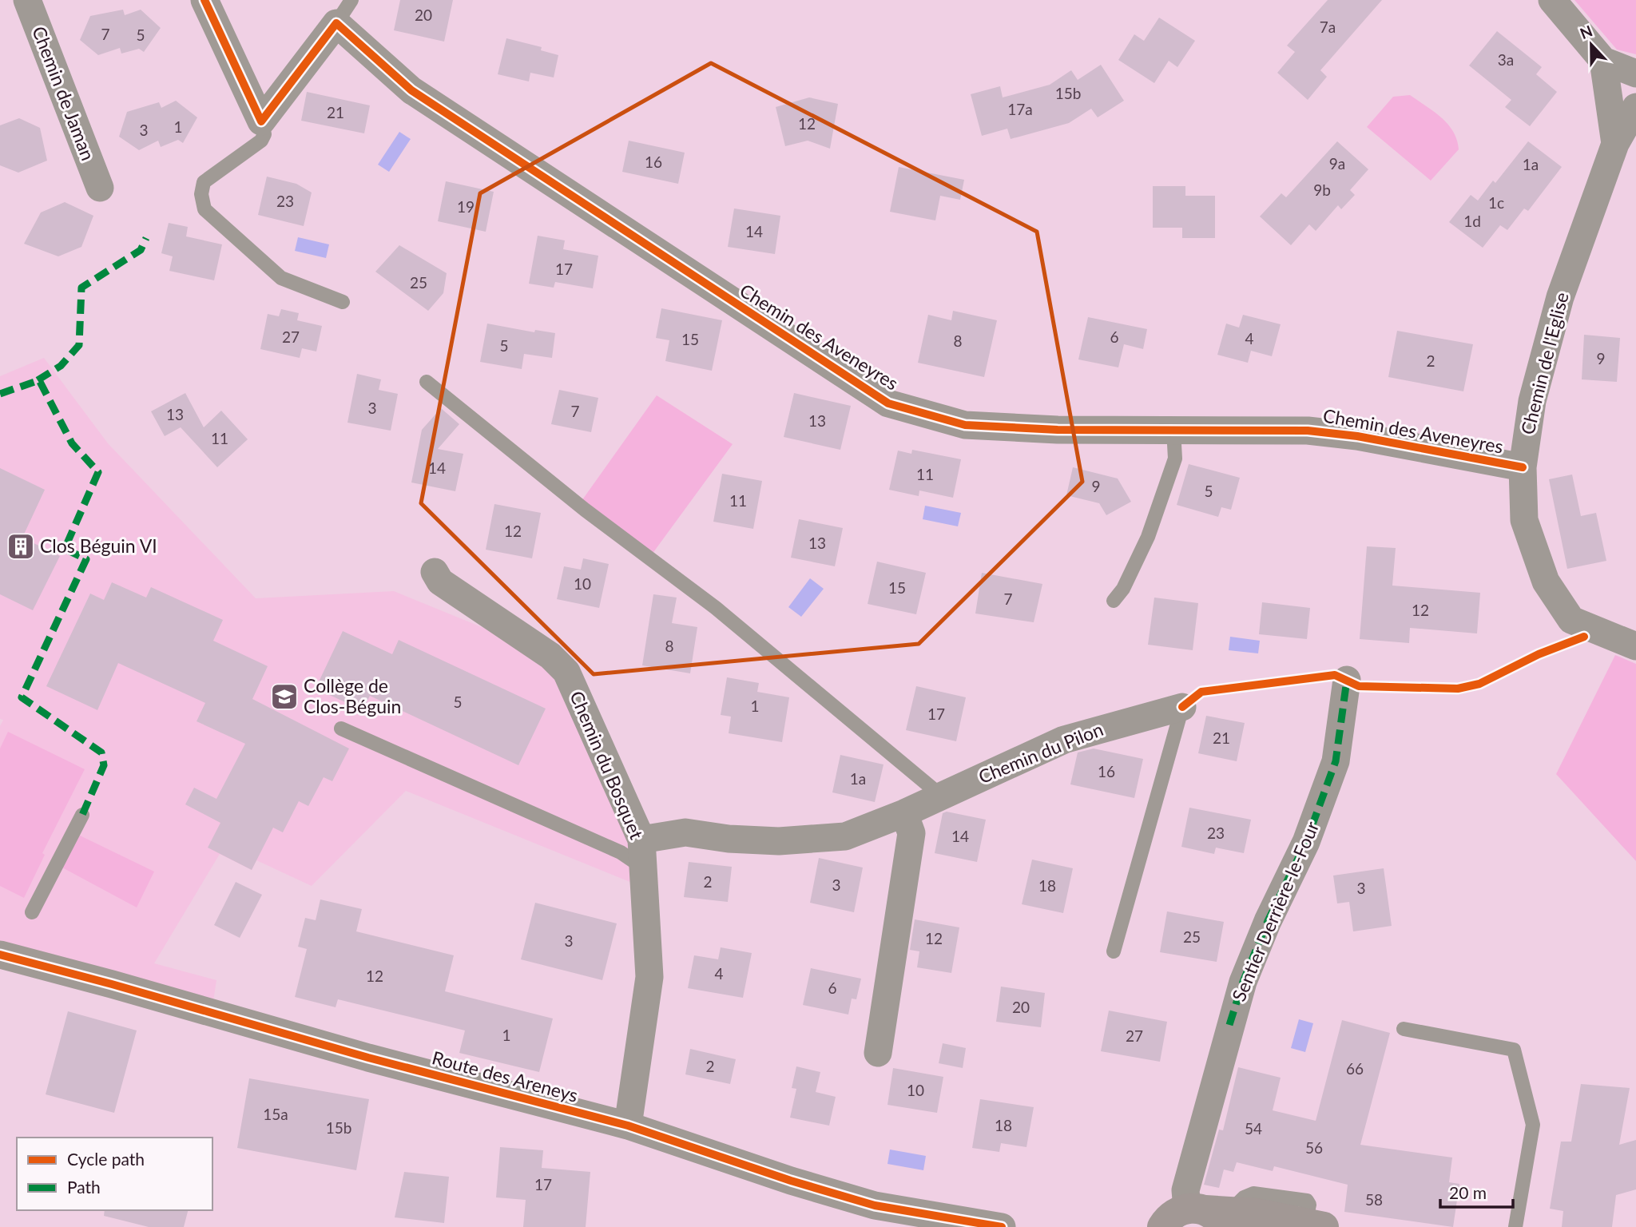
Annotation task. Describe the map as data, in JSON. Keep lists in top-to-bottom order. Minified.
{"streets":{"street":["Chemin de Jaman","Chemin des Aveneyres","Chemin de l'Eglise","Chemin du Pilon","Chemin du Bosquet","Sentier Derrière-le-Four","Route des Areneys"]},"crossings":[["Chemin des Aveneyres","Chemin de l'Eglise"],["Chemin du Pilon","Chemin du Bosquet"],["Chemin du Bosquet","Route des Areneys"]],"places":{"building":["Clos Béguin VI"],"school or university":["Collège de Clos-Béguin"]},"house_numbers":["20","7a","7","5","3a","15b","17a","21","12","1","3","16","9a","1a","9b","23","1c","19","1d","14","17","25","27","6","4","15","8","5","9","2","3","7","13","13","11","14","11","9","5","11","12","13","10","15","7","12","8","5","1","17","21","16","1a","23","14","2","3","18","3","25","12","3","4","12","6","20","1","27","2","66","10","15a","18","15b","54","56","17","58"],"legend":["Cycle path","Path"],"scale_bar":"20 m","north":"top"}
